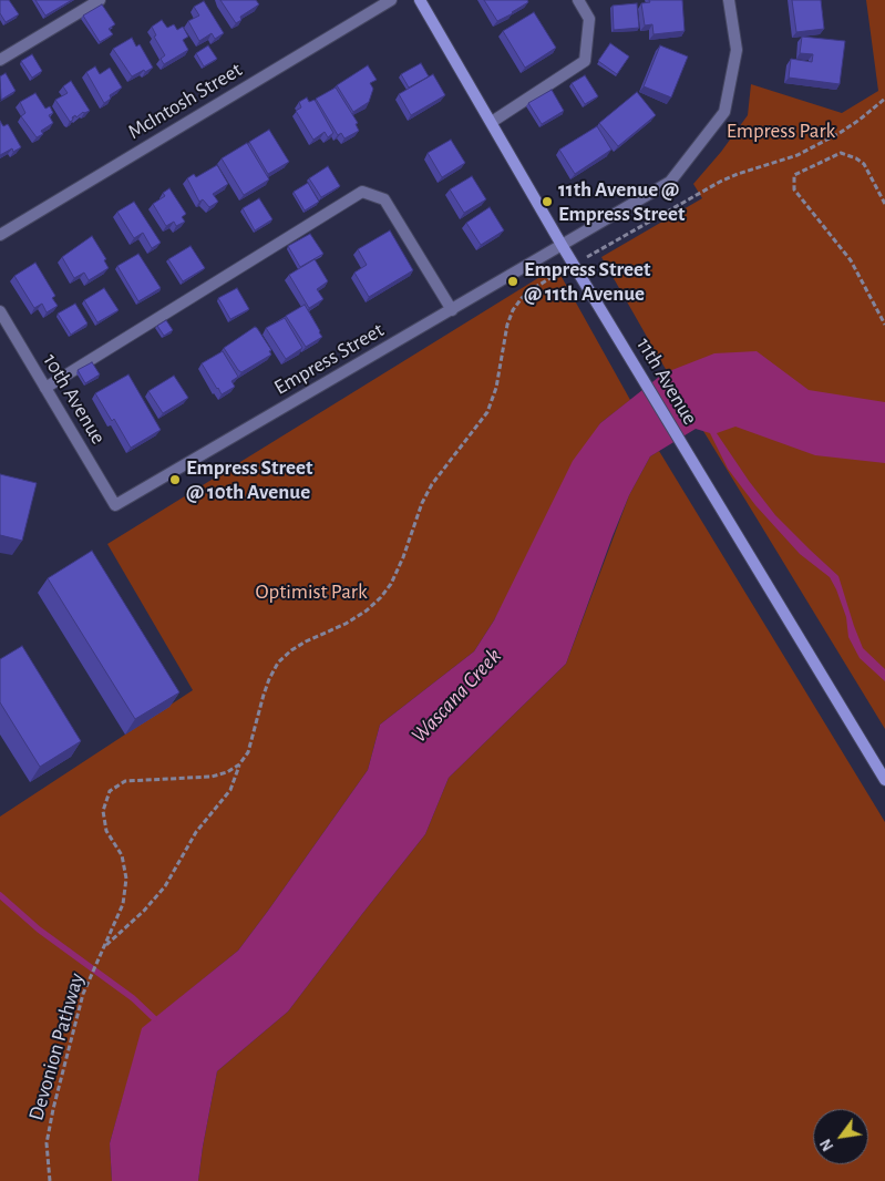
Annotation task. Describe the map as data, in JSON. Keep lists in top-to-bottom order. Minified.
{"streets":{"street":["McIntosh Street","Empress Street","11th Avenue","10th Avenue"],"path":["Devonion Pathway"]},"crossings":[["Empress Street","11th Avenue"],["Empress Street","10th Avenue"]],"water":["Wascana Creek"],"parks":["Empress Park","Optimist Park"],"places":["11th Avenue @ Empress Street","Empress Street @ 11th Avenue","Empress Street @ 10th Avenue"],"north":"bottom left"}
